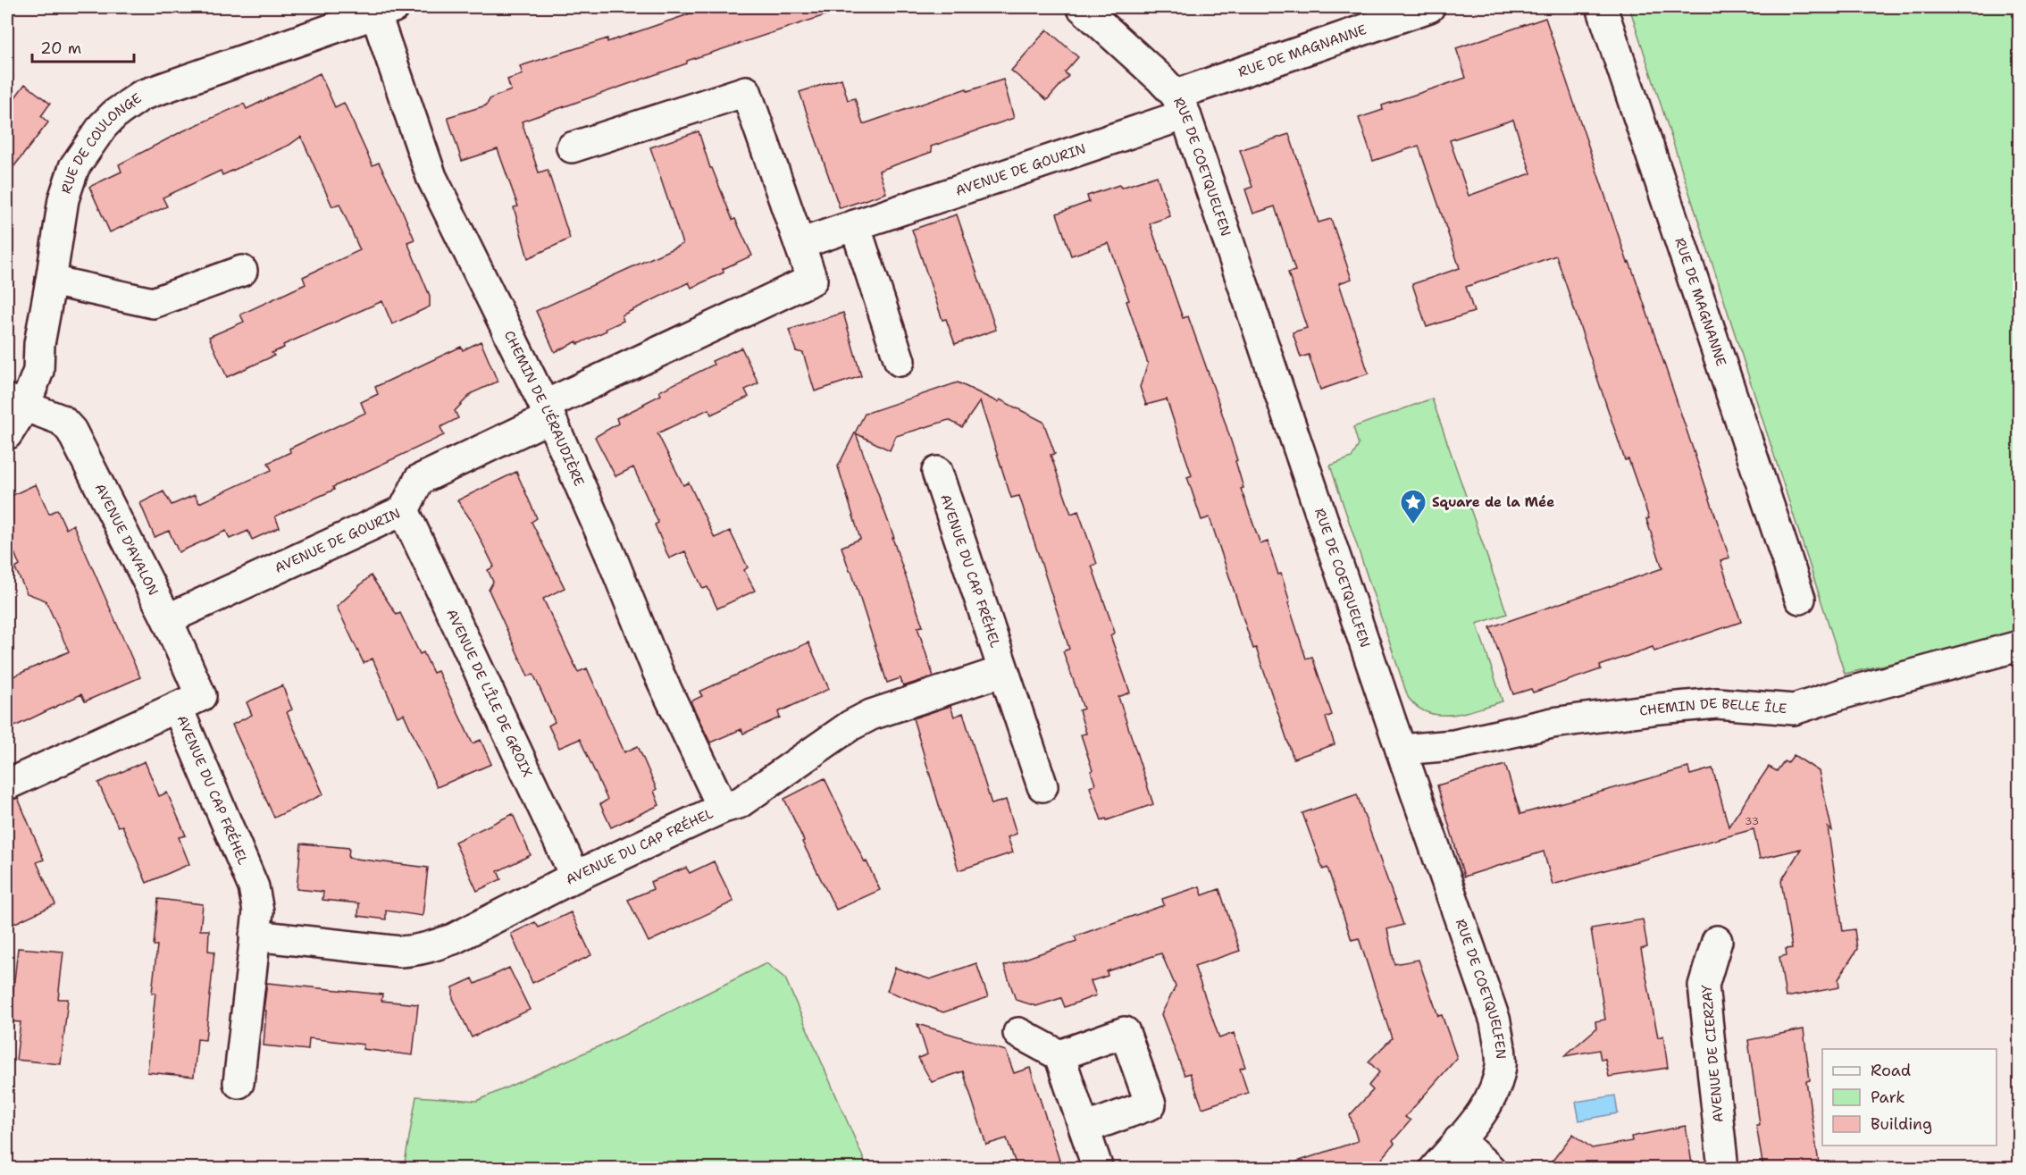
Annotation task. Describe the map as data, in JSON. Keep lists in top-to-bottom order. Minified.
{"streets":{"street":["RUE DE MAGNANNE","RUE DE COULONGE","RUE DE COETQUELFEN","AVENUE DE GOURIN","CHEMIN DE L'ÉRAUDIÈRE","AVENUE D'AVALON","AVENUE DU CAP FRÉHEL","AVENUE DE L'ÎLE DE GROIX","CHEMIN DE BELLE ÎLE","AVENUE DE CIERZAY"]},"crossings":[["RUE DE MAGNANNE","RUE DE COETQUELFEN"],["RUE DE MAGNANNE","AVENUE DE GOURIN"],["RUE DE COULONGE","CHEMIN DE L'ÉRAUDIÈRE"],["RUE DE COULONGE","AVENUE D'AVALON"],["RUE DE COETQUELFEN","AVENUE DE GOURIN"],["RUE DE COETQUELFEN","CHEMIN DE BELLE ÎLE"],["AVENUE DE GOURIN","CHEMIN DE L'ÉRAUDIÈRE"],["AVENUE DE GOURIN","AVENUE D'AVALON"],["AVENUE DE GOURIN","AVENUE DE L'ÎLE DE GROIX"],["CHEMIN DE L'ÉRAUDIÈRE","AVENUE DU CAP FRÉHEL"],["AVENUE D'AVALON","AVENUE DU CAP FRÉHEL"],["AVENUE DU CAP FRÉHEL","AVENUE DE L'ÎLE DE GROIX"]],"places":{"place":["Square de la Mée"]},"house_numbers":["33"],"legend":["Road","Park","Building"],"scale_bar":"20 m"}
